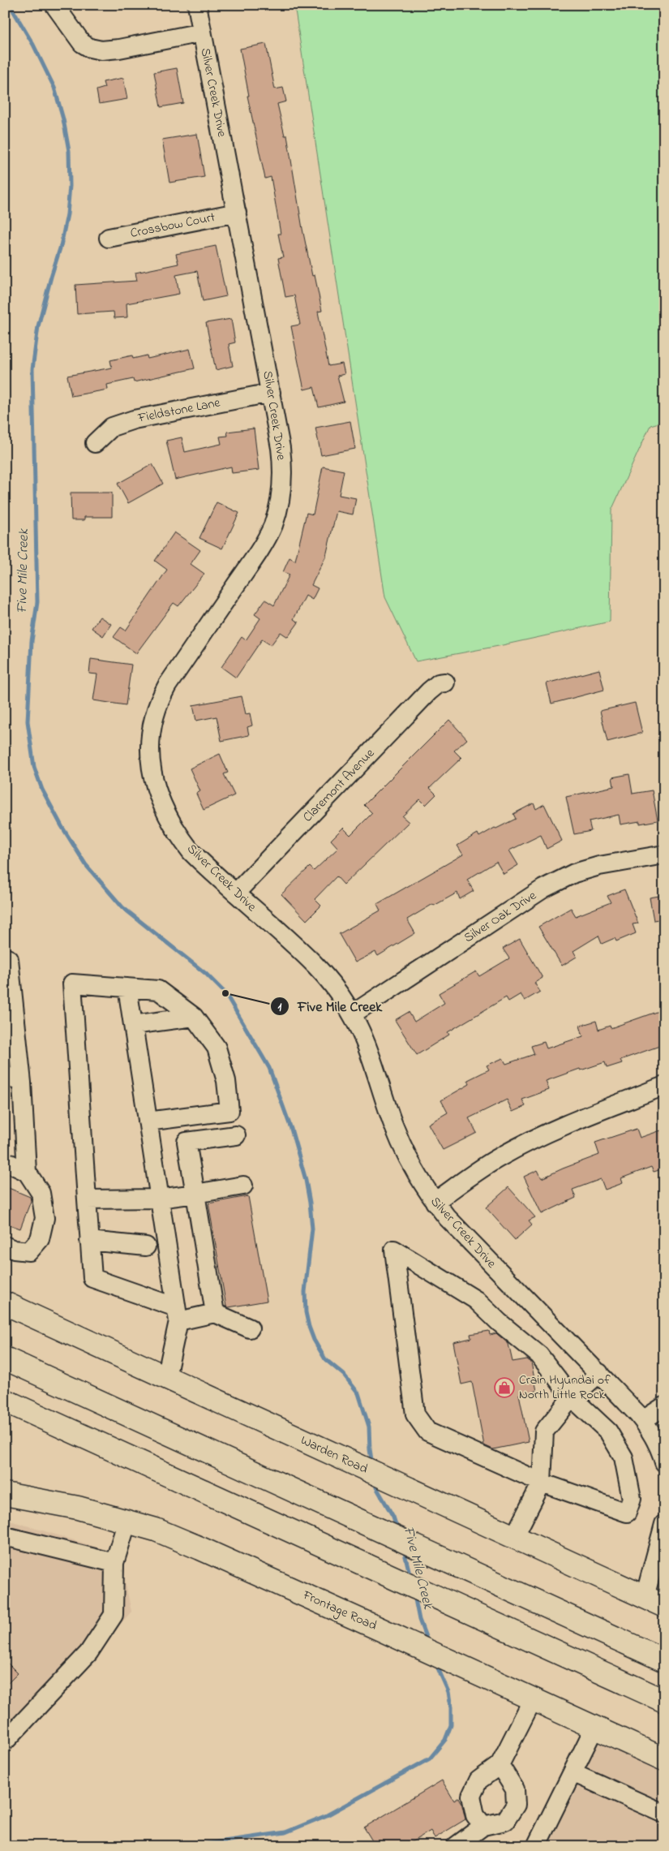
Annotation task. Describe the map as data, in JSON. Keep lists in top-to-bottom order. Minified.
{"streets":{"main road":["Warden Road","Frontage Road"],"street":["Silver Creek Drive","Crossbow Court","Fieldstone Lane","Claremont Avenue","Silver Oak Drive"]},"crossings":[["Silver Creek Drive","Crossbow Court"],["Silver Creek Drive","Fieldstone Lane"],["Silver Creek Drive","Claremont Avenue"],["Silver Creek Drive","Silver Oak Drive"]],"water":["Five Mile Creek"],"places":{"other":["Five Mile Creek"],"shop":["Crain Hyundai of North Little Rock"]}}
